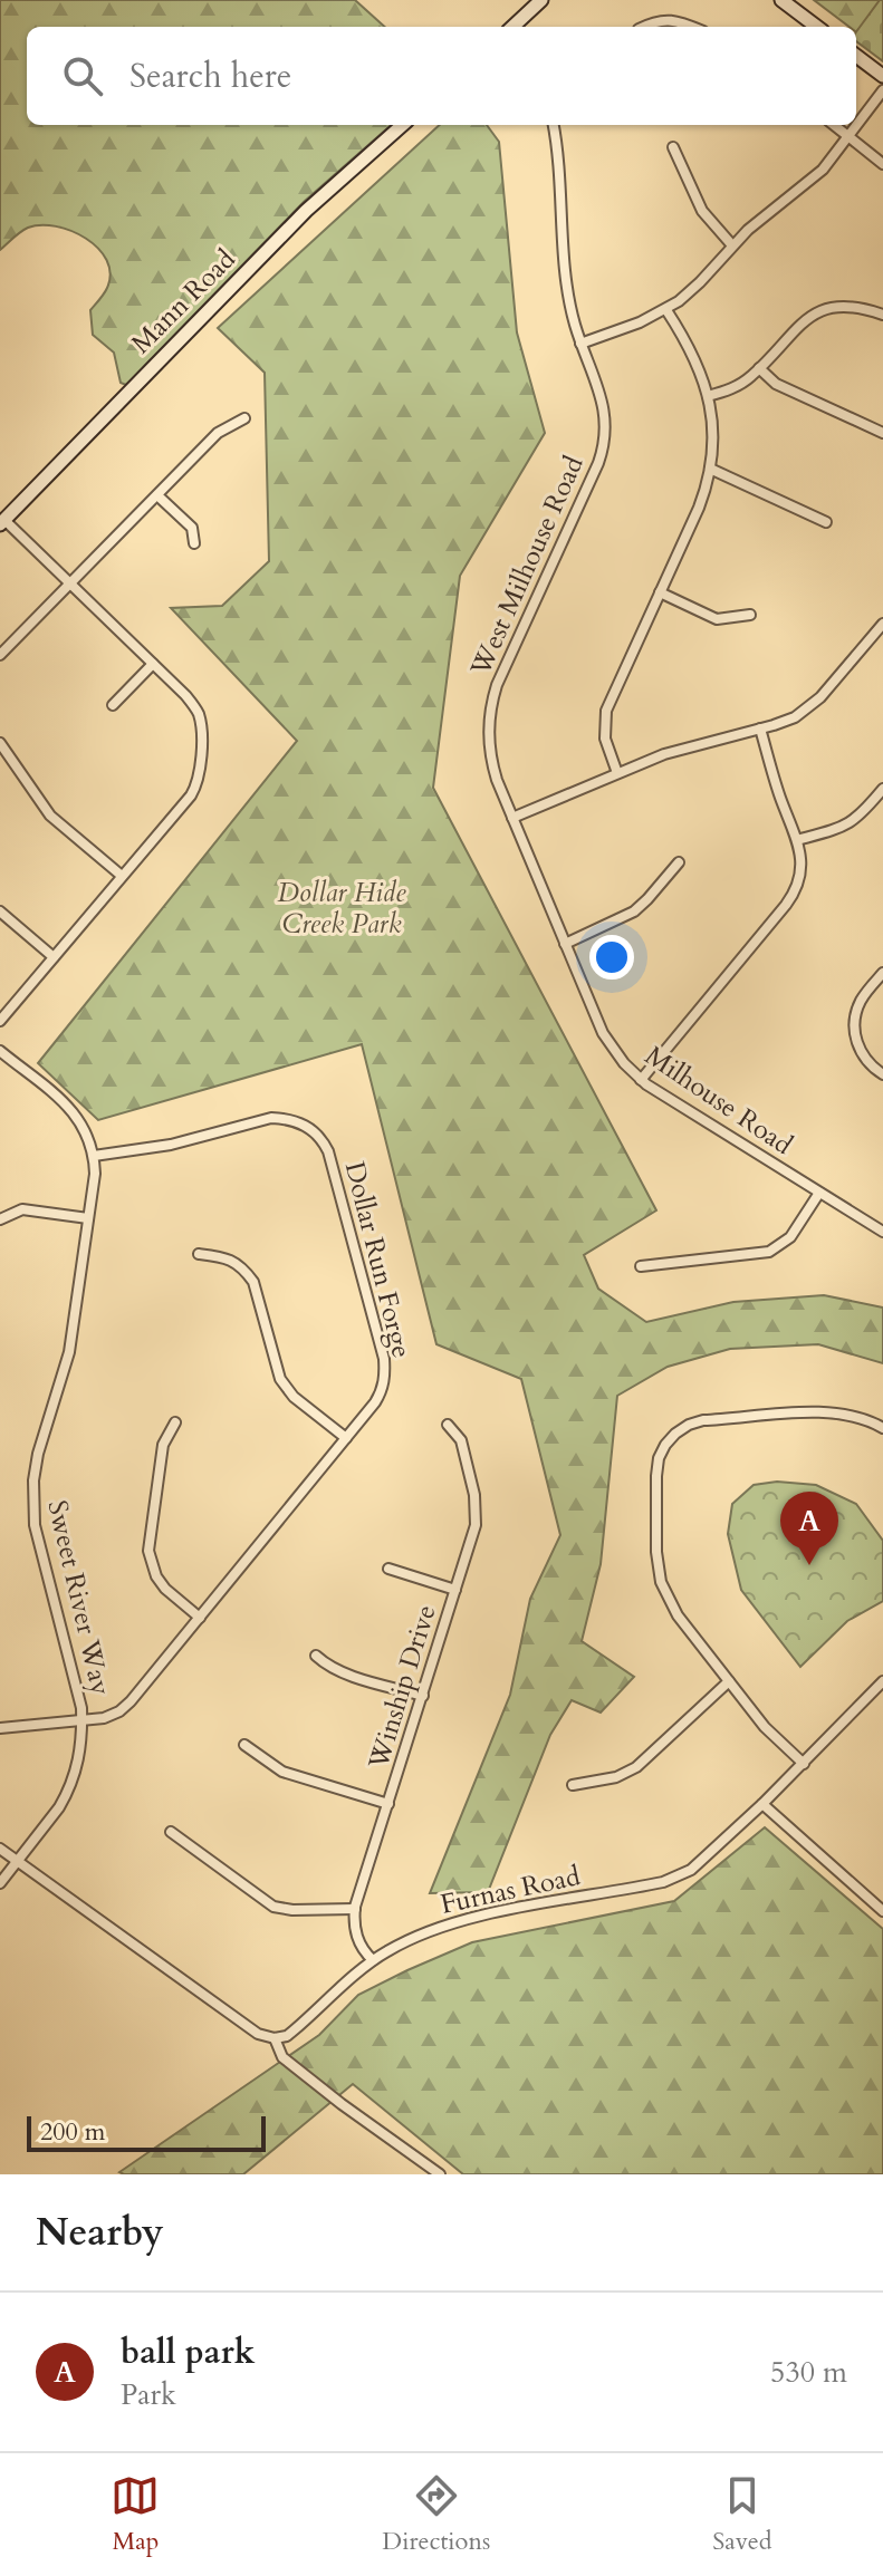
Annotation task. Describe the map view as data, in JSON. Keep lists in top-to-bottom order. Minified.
{"streets":{"main road":["Mann Road"],"street":["West Milhouse Road","Milhouse Road","Dollar Run Forge","Sweet River Way","Winship Drive","Furnas Road"]},"crossings":[["West Milhouse Road","Milhouse Road"],["Dollar Run Forge","Sweet River Way"]],"parks":["Dollar Hide Creek Park"],"scale_bar":"200 m","page":{"search":"Search here","pins":"A","scale":"200 m","heading":"Nearby","list":[{"mark":"A","name":"ball park","note":"Park","value":"530 m"}],"nav":["Map","Directions","Saved"]}}
